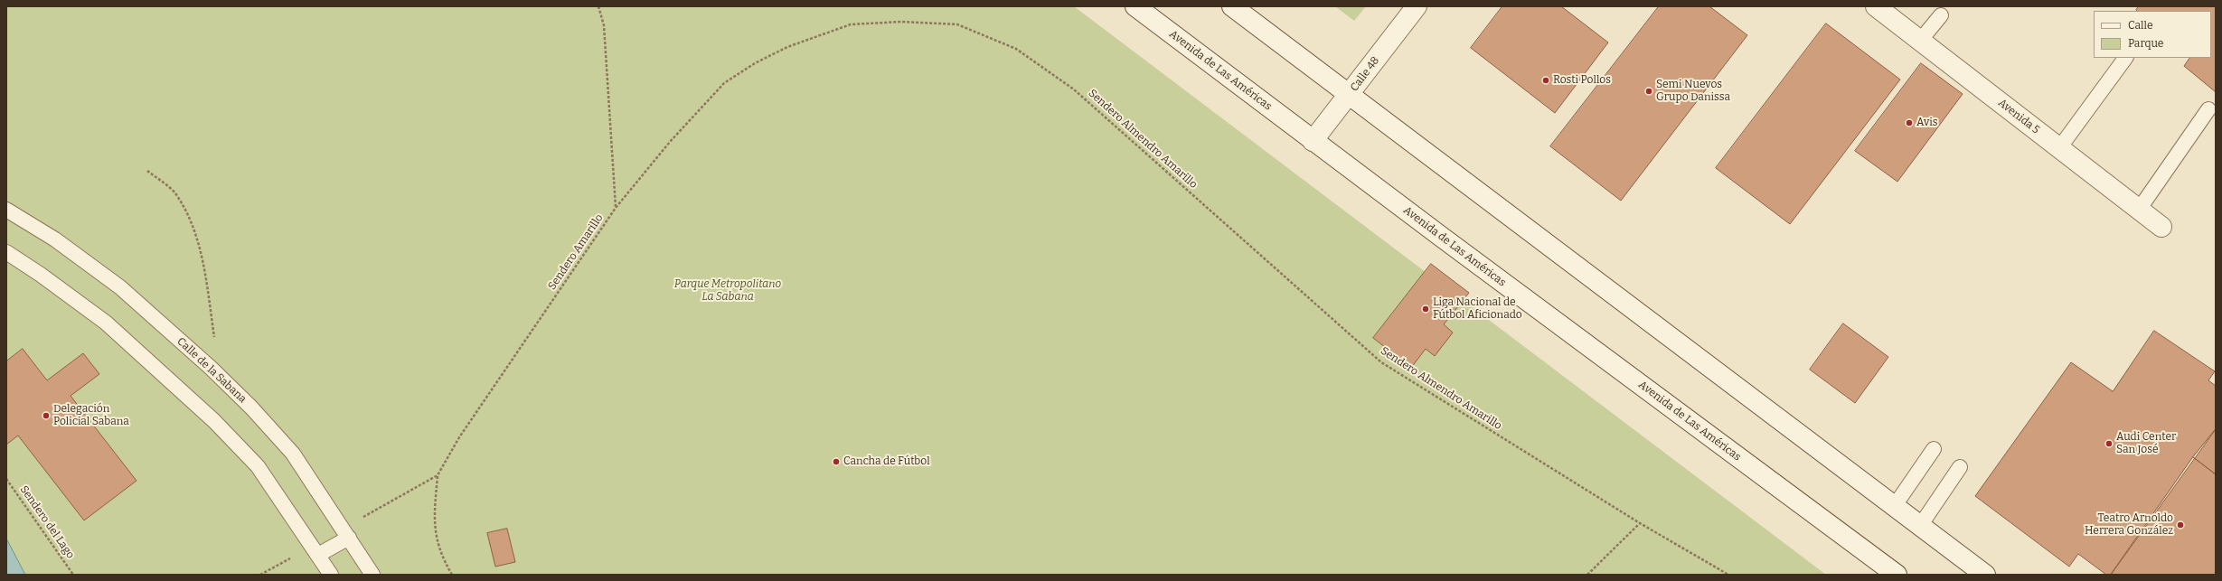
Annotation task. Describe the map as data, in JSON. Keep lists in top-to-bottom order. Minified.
{"streets":{"main road":["Avenida de Las Américas","Calle 48","Avenida 5"],"lane":["Calle de la Sabana"],"path":["Sendero Almendro Amarillo","Sendero Amarillo","Sendero del Lago"]},"crossings":[["Avenida de Las Américas","Calle 48"],["Sendero Almendro Amarillo","Sendero Amarillo"]],"parks":["Parque Metropolitano La Sabana"],"places":["Rosti Pollos","Semi Nuevos Grupo Danissa","Avis","Liga Nacional de Fútbol Aficionado","Delegación Policial Sabana","Audi Center San José","Cancha de Fútbol","Teatro Arnoldo Herrera González"],"legend":["Calle","Parque"]}
